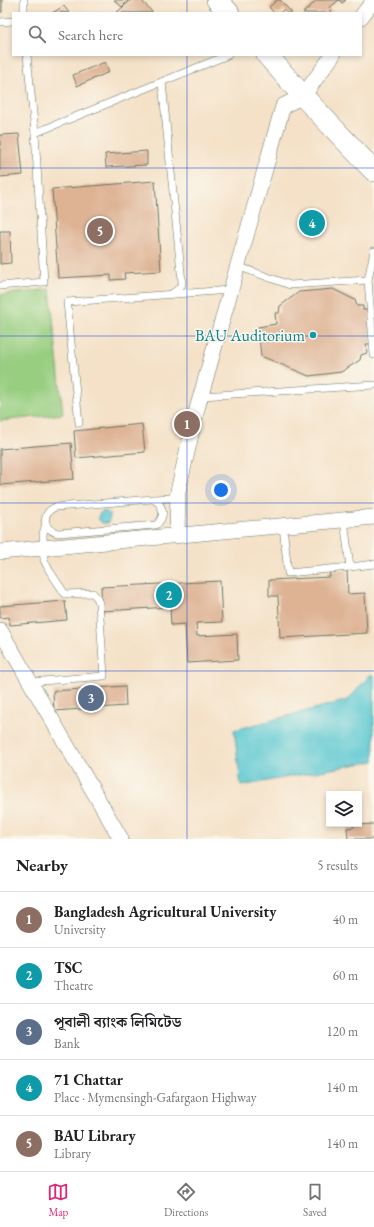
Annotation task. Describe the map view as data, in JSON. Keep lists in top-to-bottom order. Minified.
{"places":["BAU Auditorium"],"page":{"search":"Search here","pins":["4","5","1","2","3"],"heading":["Nearby","5 results"],"list":[{"mark":"1","name":"Bangladesh Agricultural University","note":"University","value":"40 m"},{"mark":"2","name":"TSC","note":"Theatre","value":"60 m"},{"mark":"3","name":"পূবালী ব্যাংক লিমিটেড","note":"Bank","value":"120 m"},{"mark":"4","name":"71 Chattar","note":"Place · Mymensingh-Gafargaon Highway","value":"140 m"},{"mark":"5","name":"BAU Library","note":"Library","value":"140 m"}],"nav":["Map","Directions","Saved"]}}
